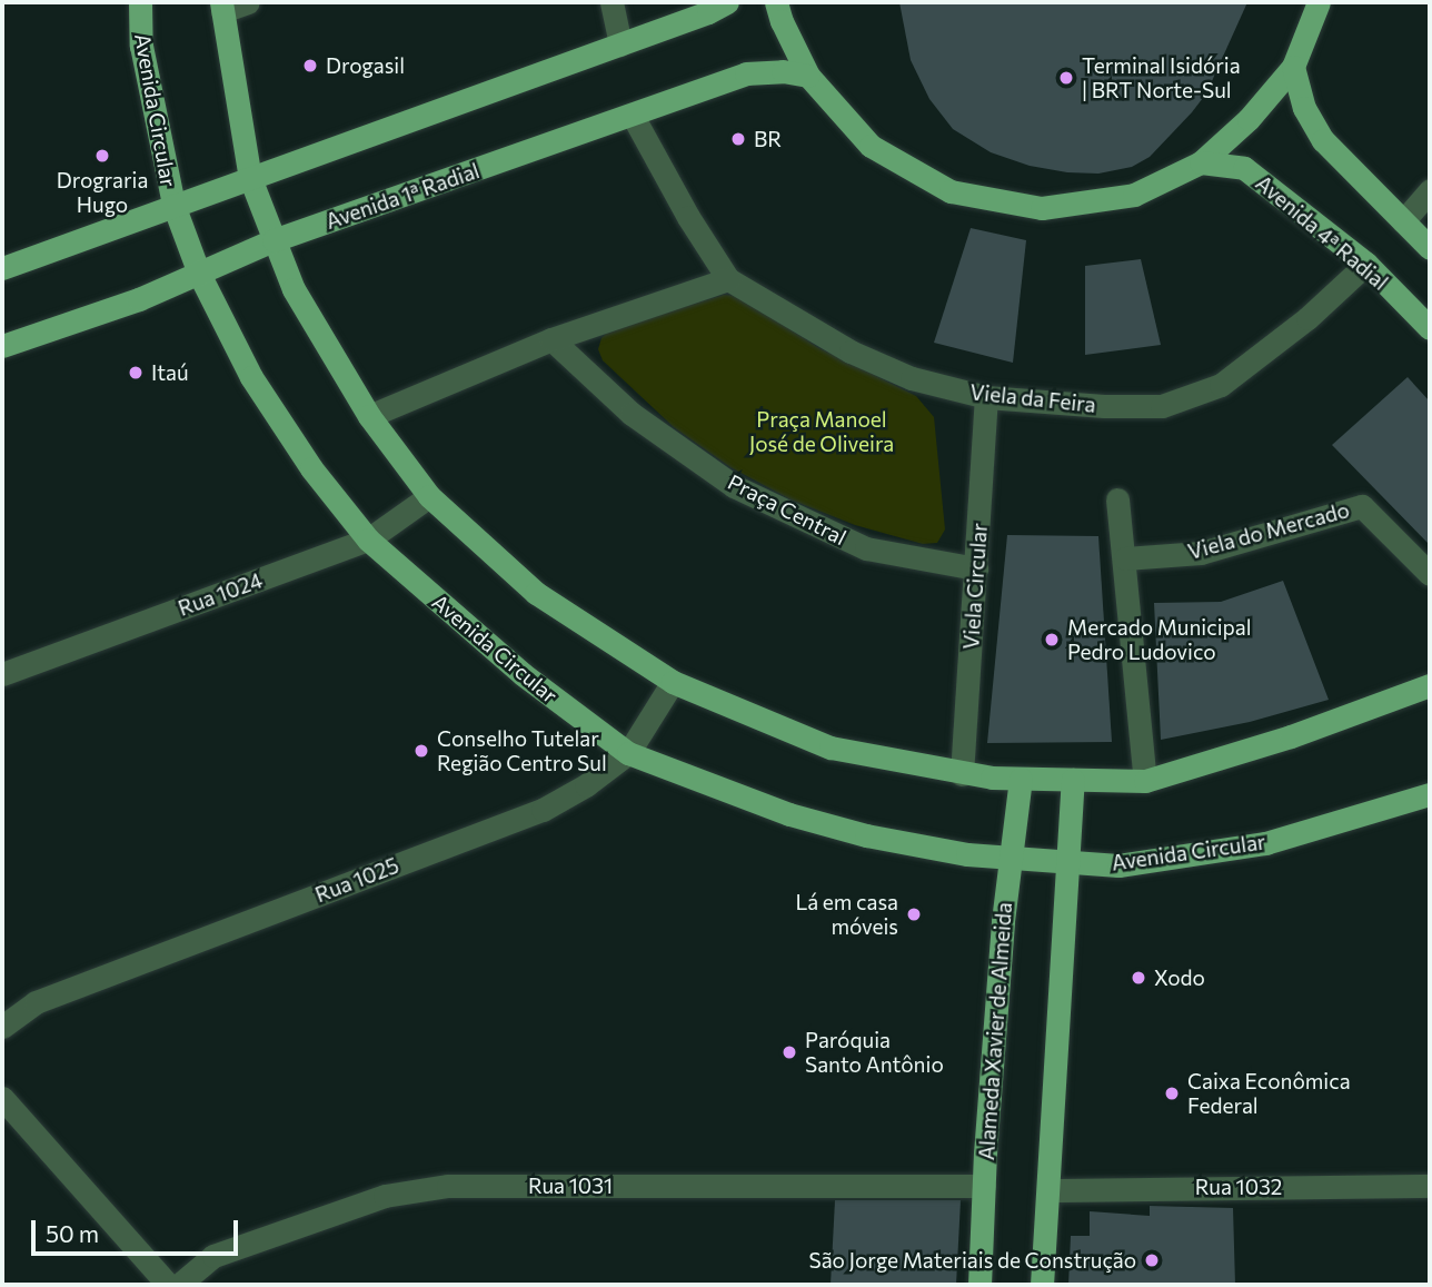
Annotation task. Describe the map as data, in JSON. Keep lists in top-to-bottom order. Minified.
{"streets":{"main road":["Avenida Circular","Avenida 1ª Radial","Avenida 4ª Radial","Alameda Xavier de Almeida"],"street":["Viela da Feira","Praça Central","Viela do Mercado","Viela Circular","Rua 1024","Rua 1025","Rua 1031","Rua 1032"]},"crossings":[["Avenida Circular","Avenida 1ª Radial"],["Avenida Circular","Rua 1024"],["Avenida Circular","Rua 1025"],["Avenida Circular","Alameda Xavier de Almeida"],["Avenida 1ª Radial","Viela da Feira"],["Avenida 4ª Radial","Viela da Feira"],["Viela da Feira","Viela Circular"],["Praça Central","Viela Circular"],["Alameda Xavier de Almeida","Rua 1031"]],"parks":["Praça Manoel José de Oliveira"],"places":["Drogasil","Terminal Isidória | BRT Norte-Sul","BR","Drograria Hugo","Itaú","Mercado Municipal Pedro Ludovico","Conselho Tutelar Região Centro Sul","Lá em casa móveis","Xodo","Paróquia Santo Antônio","Caixa Econômica Federal","São Jorge Materiais de Construção"],"scale_bar":"50 m"}
